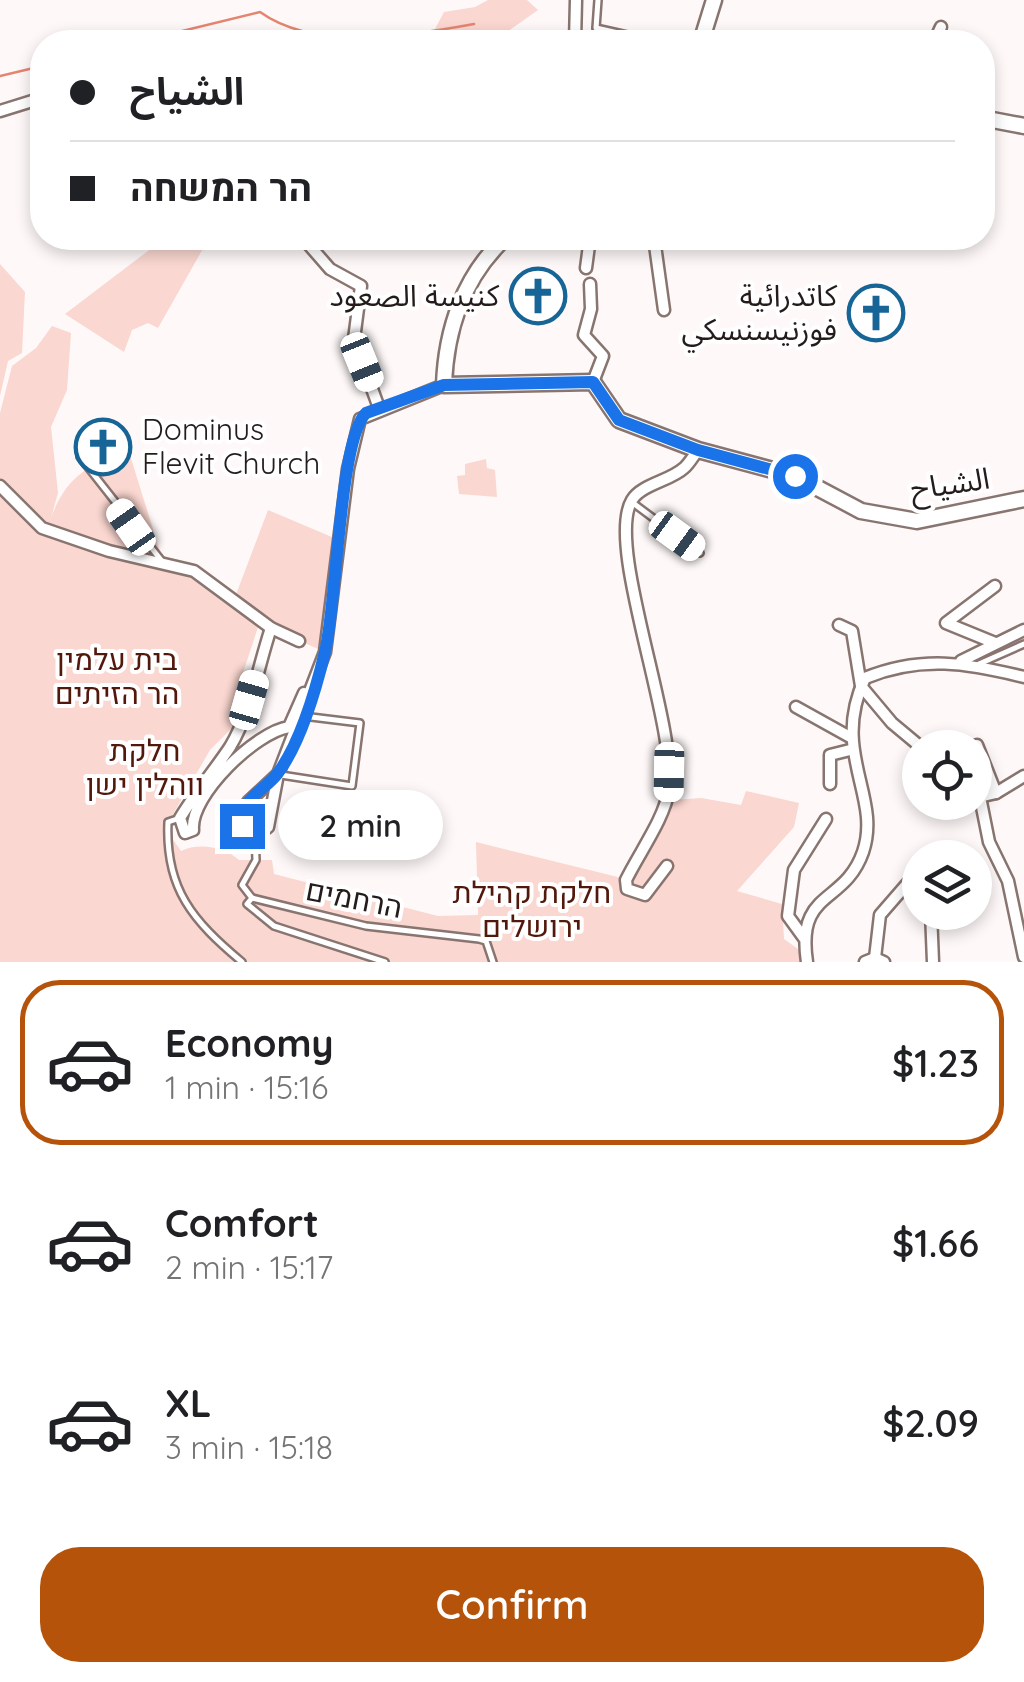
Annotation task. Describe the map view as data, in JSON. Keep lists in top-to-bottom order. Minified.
{"streets":{"street":["الشياح"],"lane":["הרחמים"]},"parks":["בית עלמין הר הזיתים","חלקת ווהלין ישן","חלקת קהילת ירושלים"],"places":{"church":["كنيسة الصعود","كاتدرائية فوزنيسنسكي","Dominus Flevit Church"]},"page":{"banner":["الشياح","הר המשחה"],"bubble":"2 min","list":[{"name":"Economy","note":"1 min · 15:16","value":"$1.23"},{"name":"Comfort","note":"2 min · 15:17","value":"$1.66"},{"name":"XL","note":"3 min · 15:18","value":"$2.09"}],"buttons":"Confirm"}}
